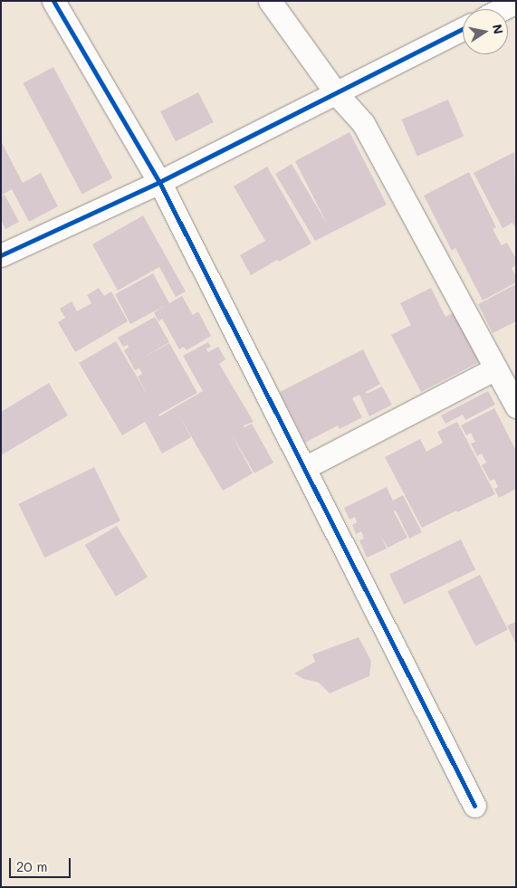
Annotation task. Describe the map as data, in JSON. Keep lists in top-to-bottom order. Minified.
{"scale_bar":"20 m","north":"right"}
